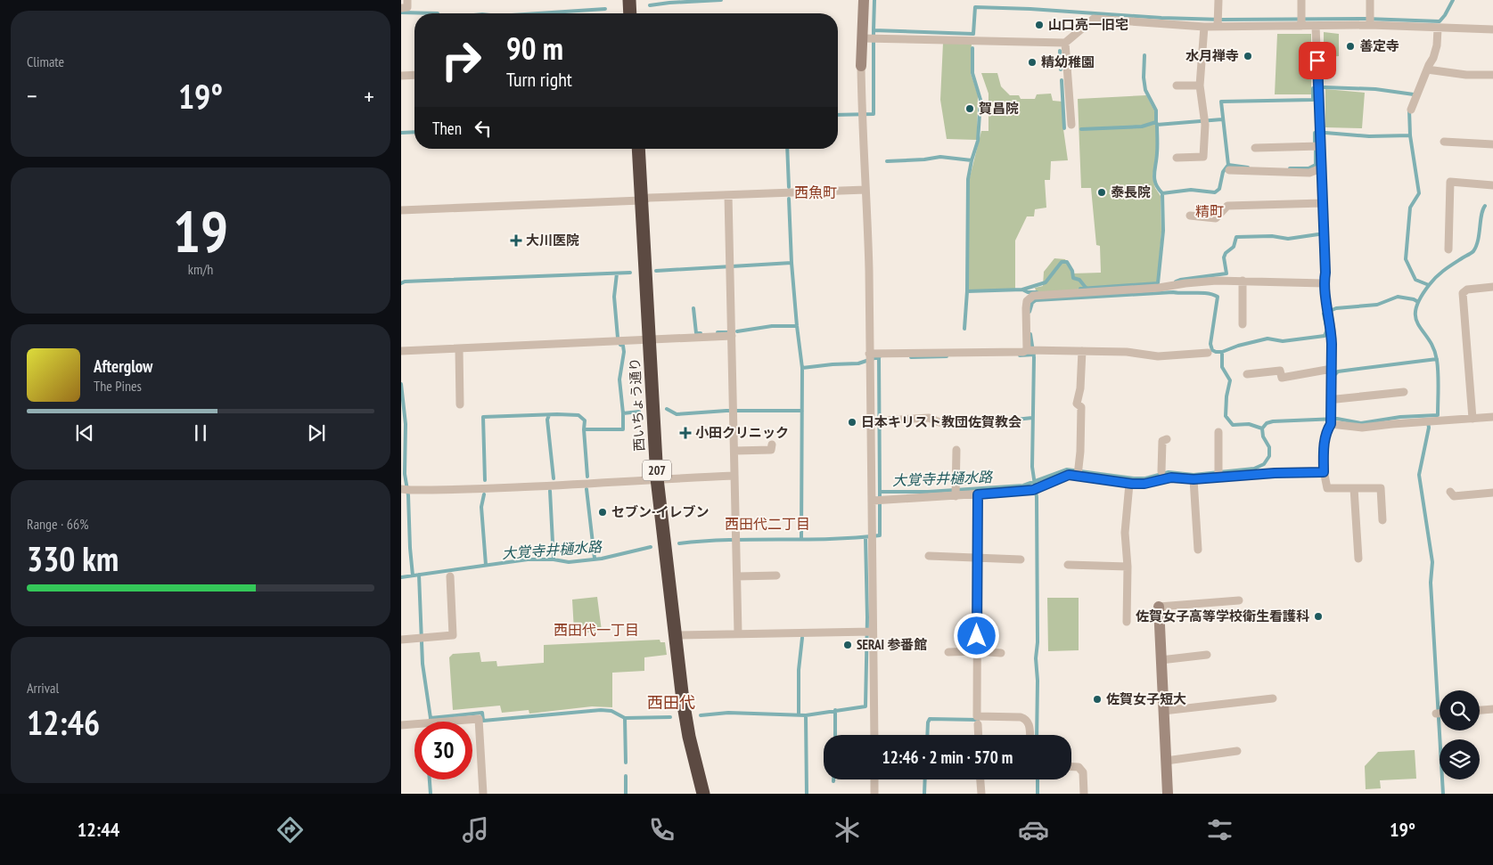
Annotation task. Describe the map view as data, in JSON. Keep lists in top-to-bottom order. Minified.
{"streets":{"highway":["西いちょう通り","207"]},"districts":["西魚町","精町","西田代二丁目","西田代一丁目","西田代"],"water":["大覚寺井樋水路"],"places":{"other":["山口亮一旧宅","善定寺","水月禅寺","精幼稚園","賀昌院","泰長院","日本キリスト教団佐賀教会","セブン-イレブン","佐賀女子高等学校衛生看護科","SERAI 参番館","佐賀女子短大"],"health":["大川医院","小田クリニック"]},"page":{"tile":["Climate",["19","km/h"],["Range · 66%","330 km"],["Arrival","12:46"]],"turn":["90 m","Turn right"],"heat":["−","19°","+"],"then":"Then","song":["Afterglow","The Pines"],"limit":"30","trip":"12:46 · 2 min · 570 m","tabs":["12:44","19°"]}}
